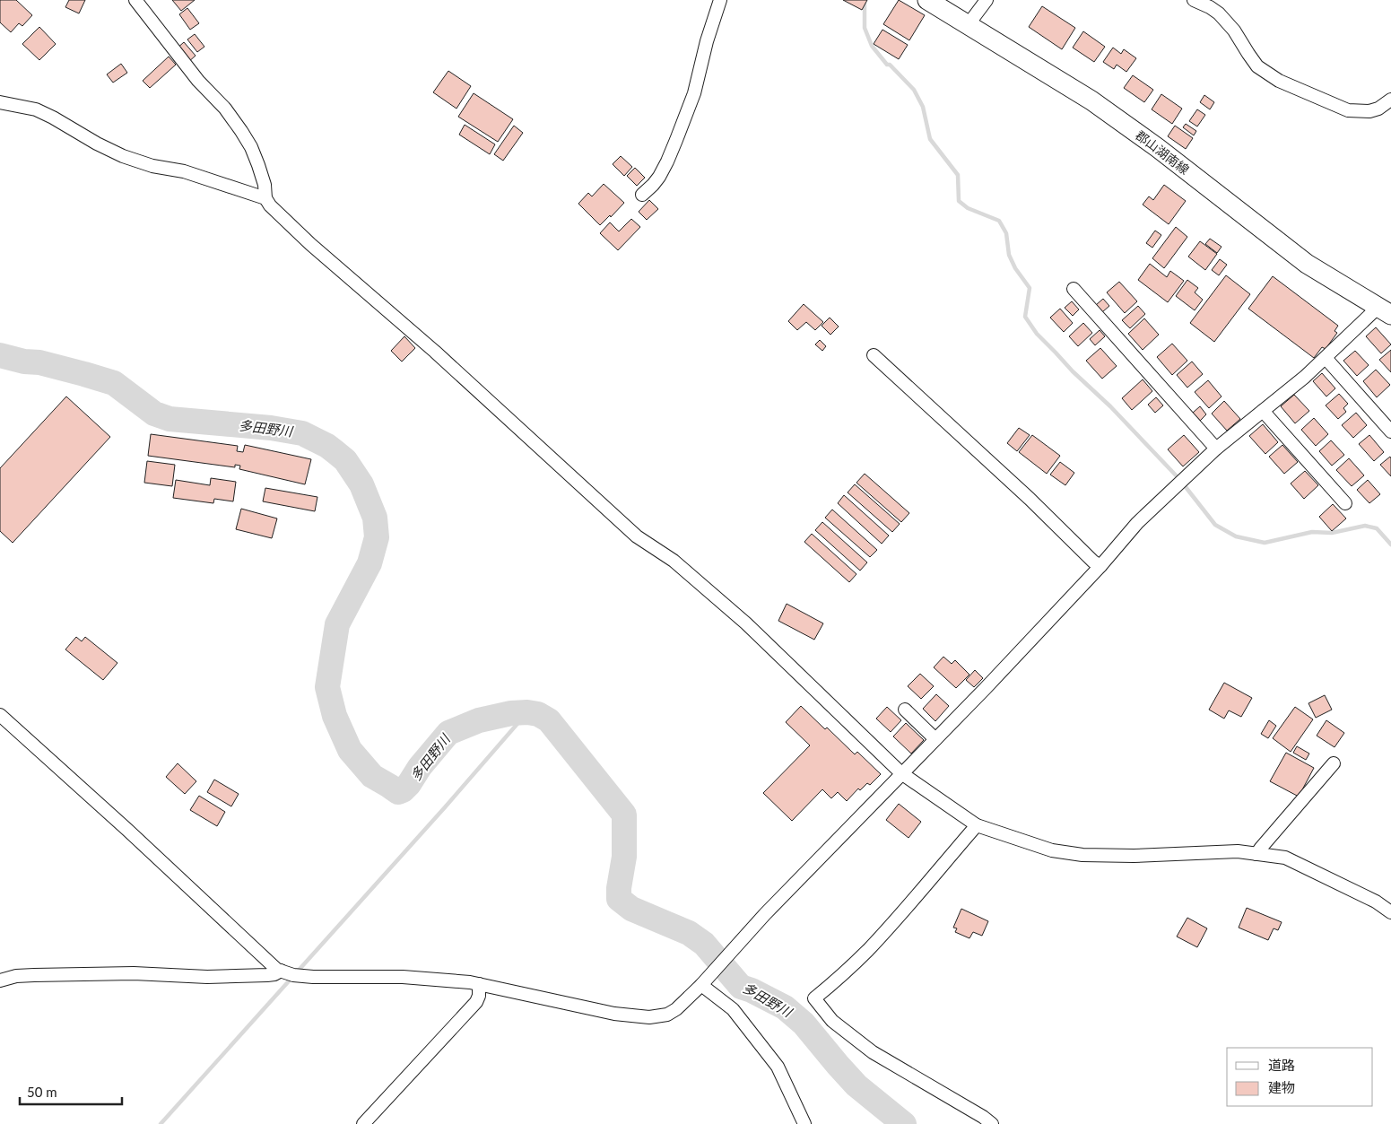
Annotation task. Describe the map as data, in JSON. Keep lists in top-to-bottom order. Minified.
{"streets":{"main road":["郡山湖南線"]},"water":["多田野川"],"legend":["道路","建物"],"scale_bar":"50 m"}
